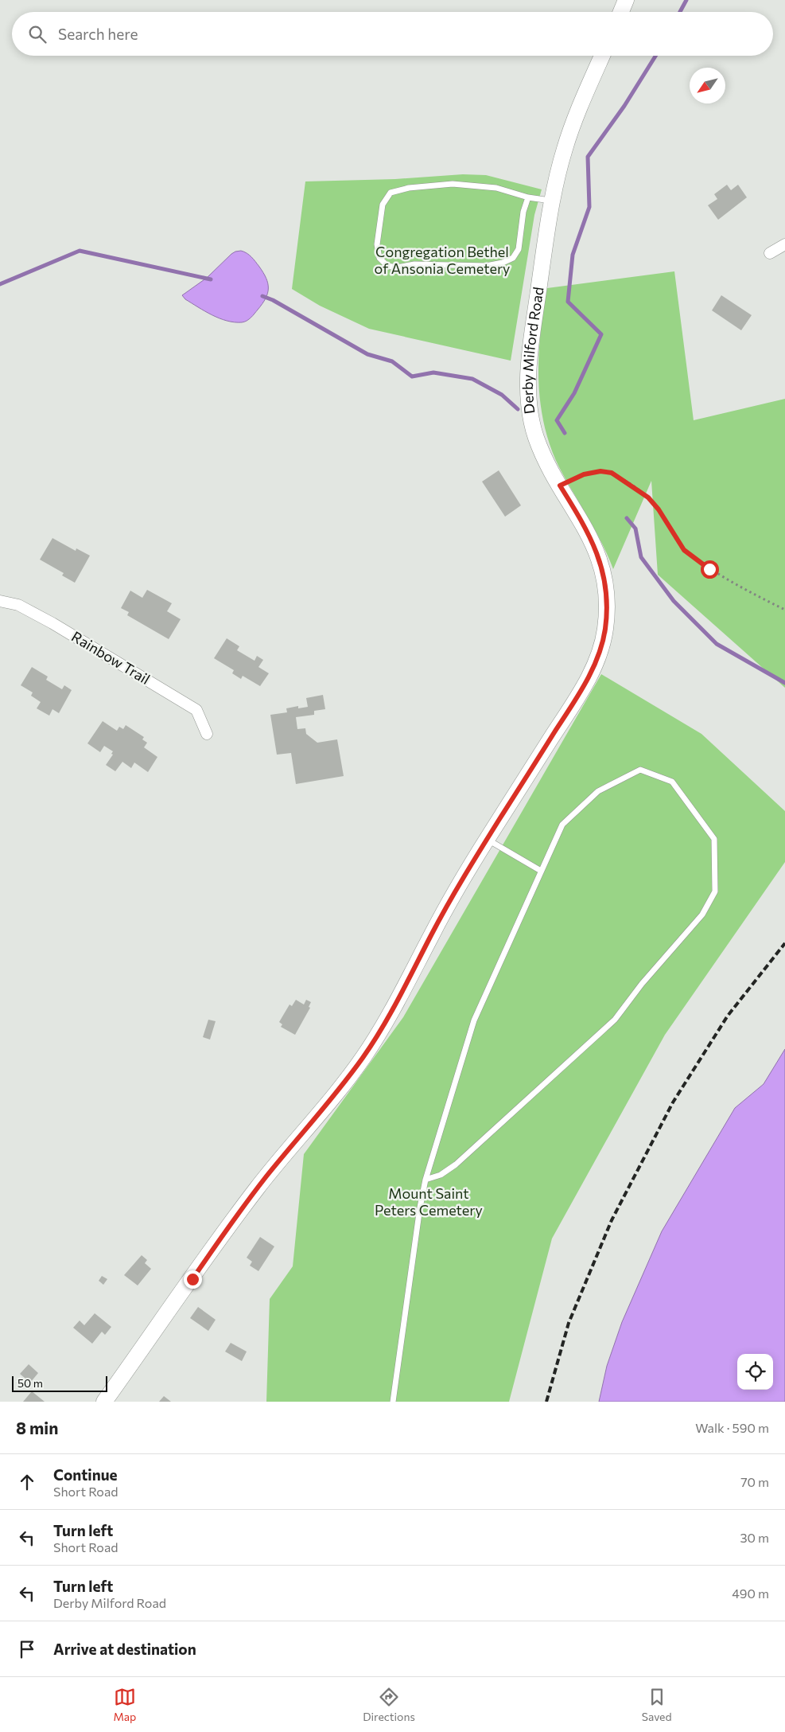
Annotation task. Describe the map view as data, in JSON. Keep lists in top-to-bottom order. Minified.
{"streets":{"main road":["Derby Milford Road"],"street":["Rainbow Trail"]},"parks":["Congregation Bethel of Ansonia Cemetery","Mount Saint Peters Cemetery"],"scale_bar":"50 m","north":"bottom left","page":{"search":"Search here","scale":"50 m","heading":["8 min","Walk · 590 m"],"list":[["Continue","Short Road","70 m"],["Turn left","Short Road","30 m"],["Turn left","Derby Milford Road","490 m"],"Arrive at destination"],"nav":["Map","Directions","Saved"]}}
